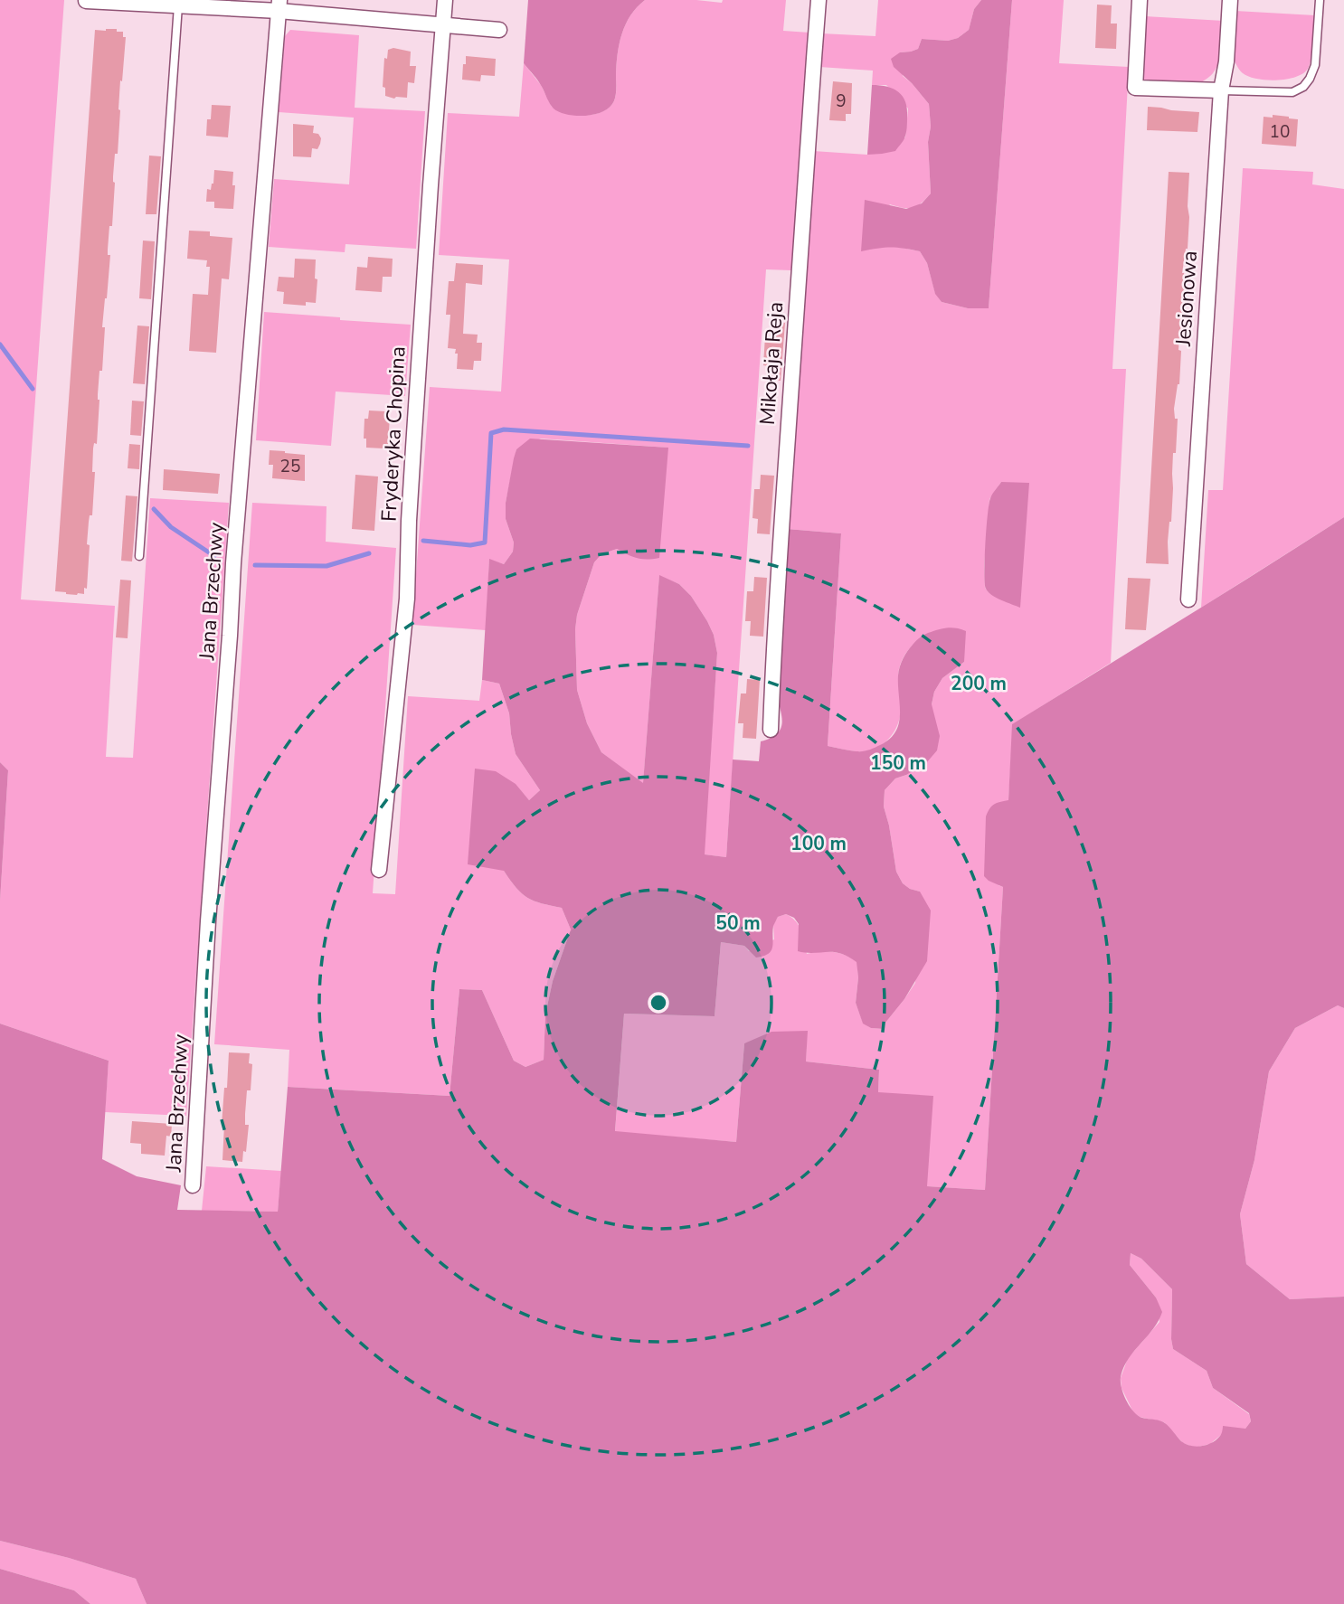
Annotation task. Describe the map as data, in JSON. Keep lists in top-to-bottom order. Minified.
{"streets":{"street":["Jesionowa","Mikołaja Reja","Fryderyka Chopina","Jana Brzechwy"]},"house_numbers":["9","10","25"],"rings":["200 m","150 m","100 m","50 m"]}
